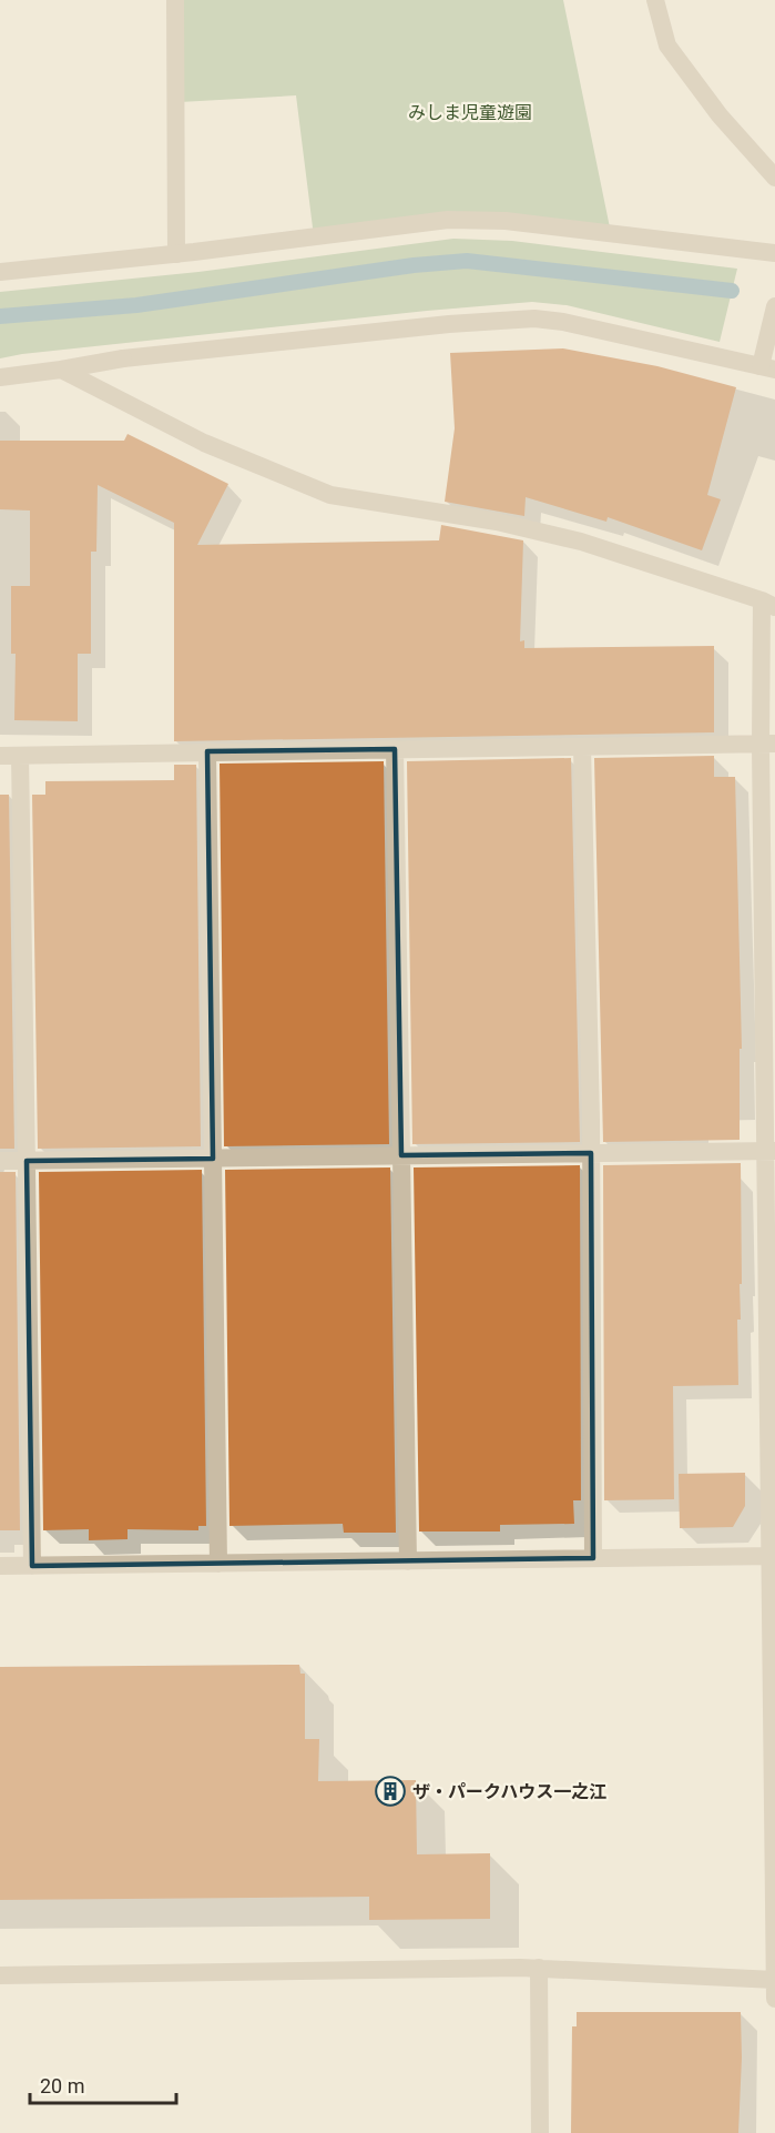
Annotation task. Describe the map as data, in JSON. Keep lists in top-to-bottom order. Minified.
{"parks":["みしま児童遊園"],"places":{"building":["ザ・パークハウス一之江"]},"scale_bar":"20 m"}
